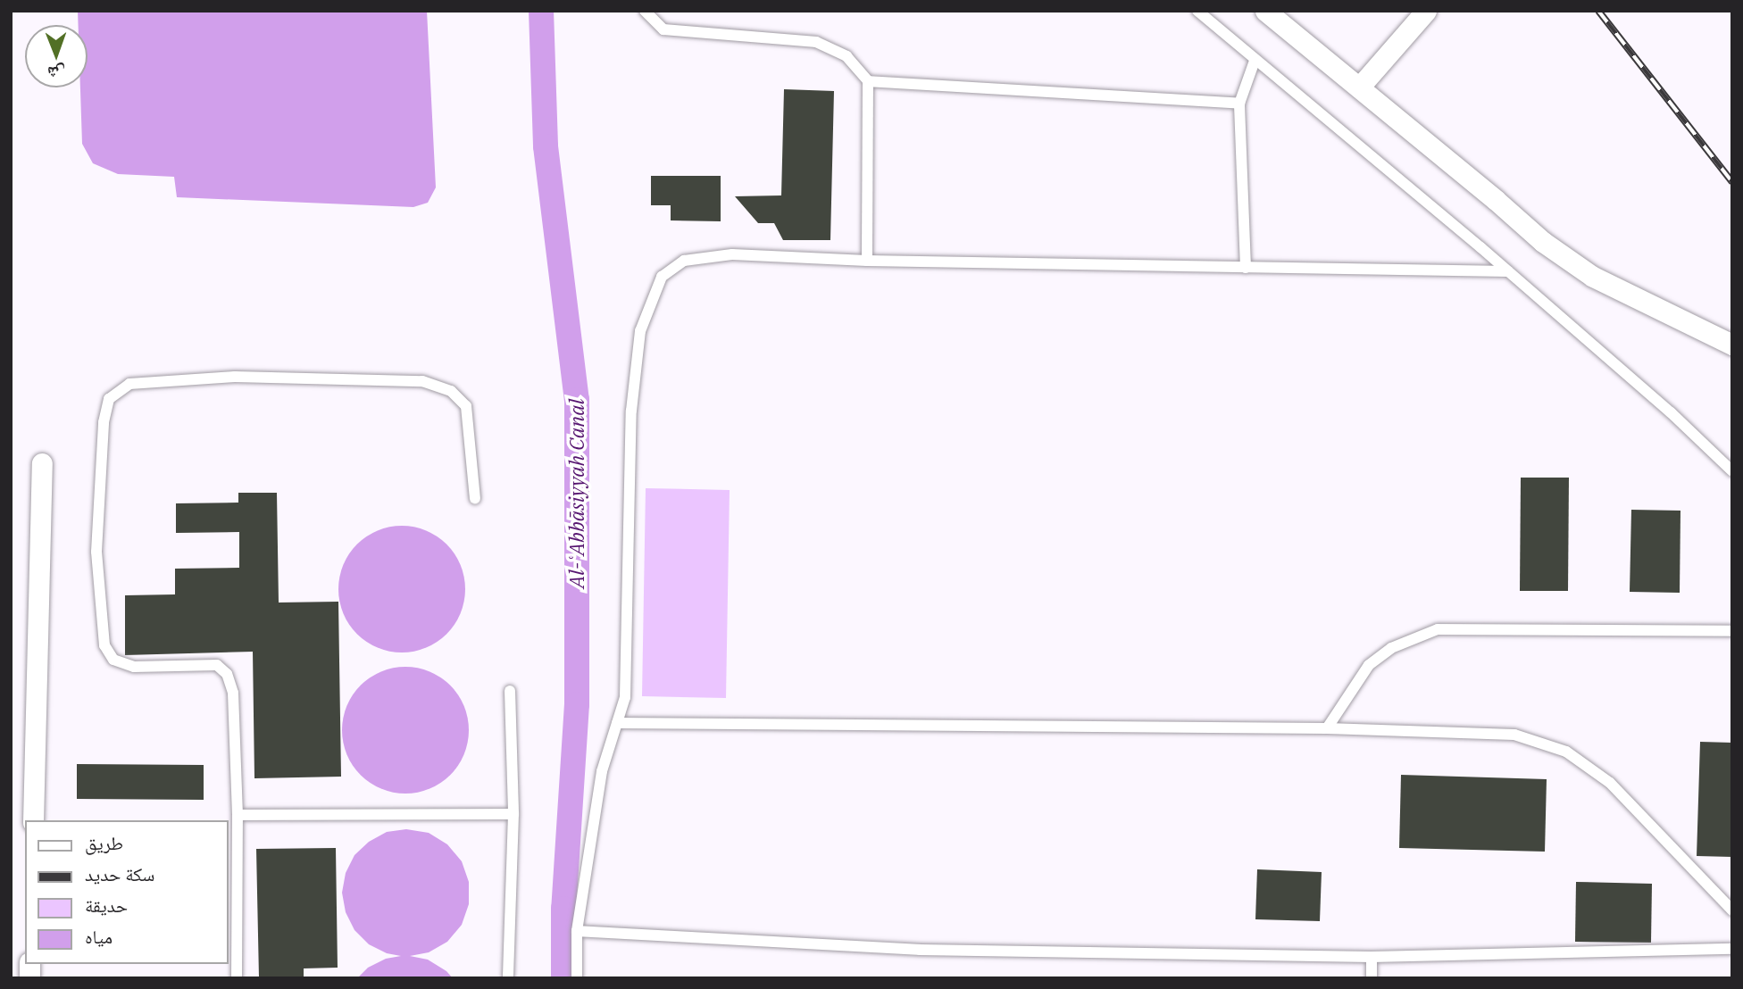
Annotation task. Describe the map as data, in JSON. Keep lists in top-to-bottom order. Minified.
{"water":["Al-ʿAbbāsiyyah Canal"],"legend":["طريق","سكة حديد","حديقة","مياه"],"north":"bottom"}
